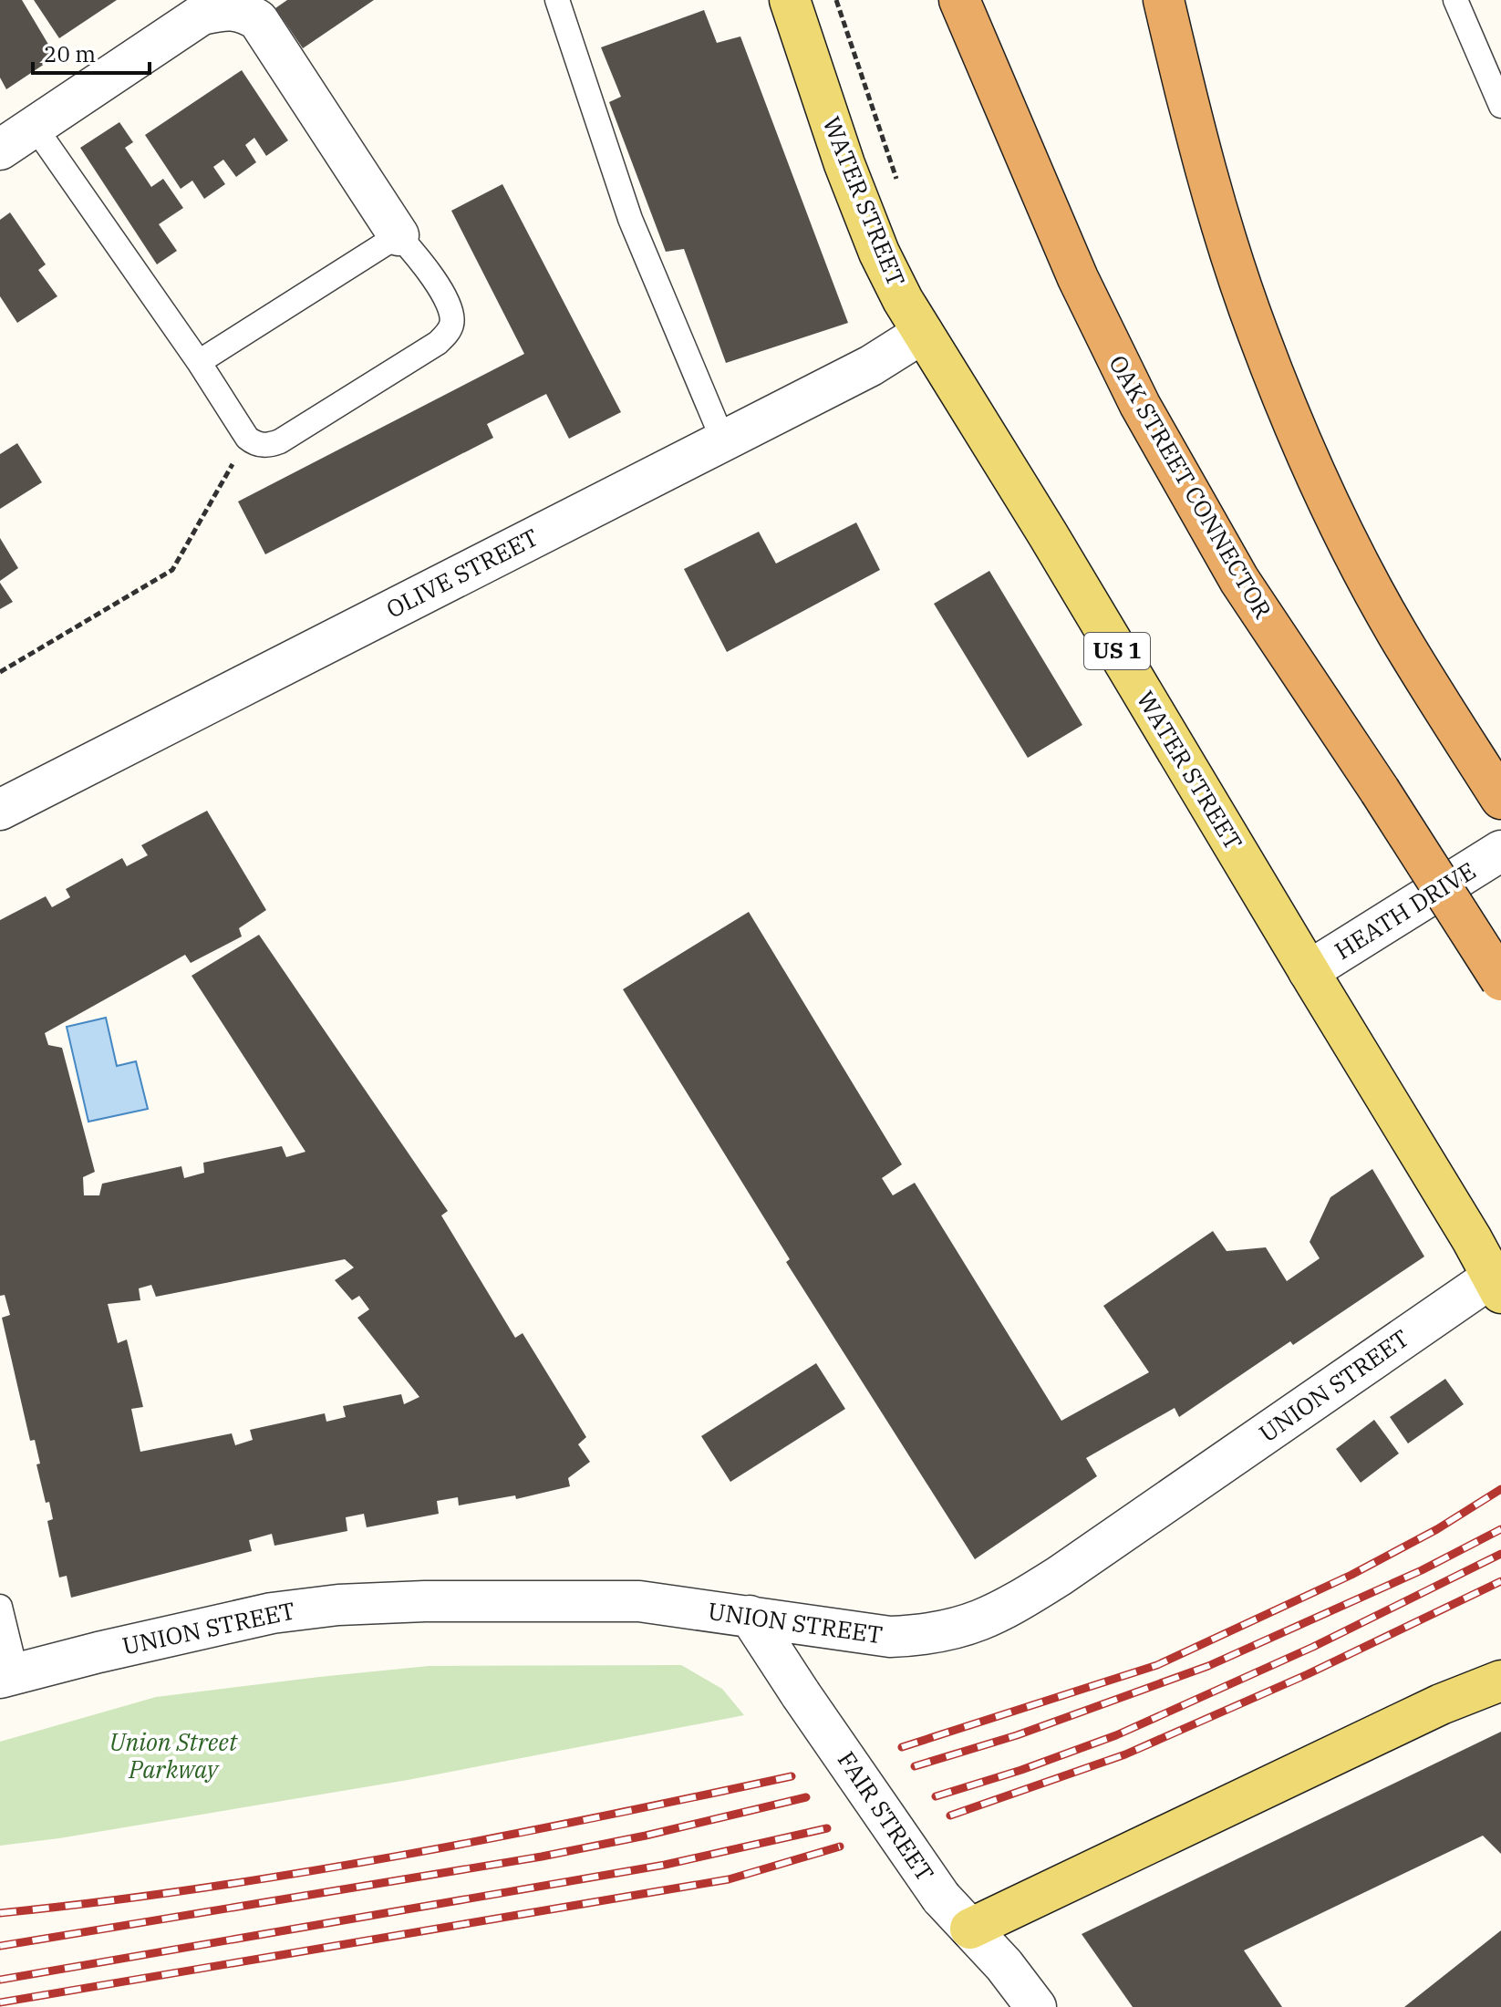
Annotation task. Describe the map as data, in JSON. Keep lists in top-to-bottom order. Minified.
{"streets":{"highway":["OAK STREET CONNECTOR"],"main road":["WATER STREET","US 1"],"street":["OLIVE STREET","HEATH DRIVE","UNION STREET","FAIR STREET"]},"crossings":[["WATER STREET","OLIVE STREET"],["WATER STREET","HEATH DRIVE"],["WATER STREET","UNION STREET"],["UNION STREET","FAIR STREET"]],"parks":["Union Street Parkway"],"scale_bar":"20 m"}
